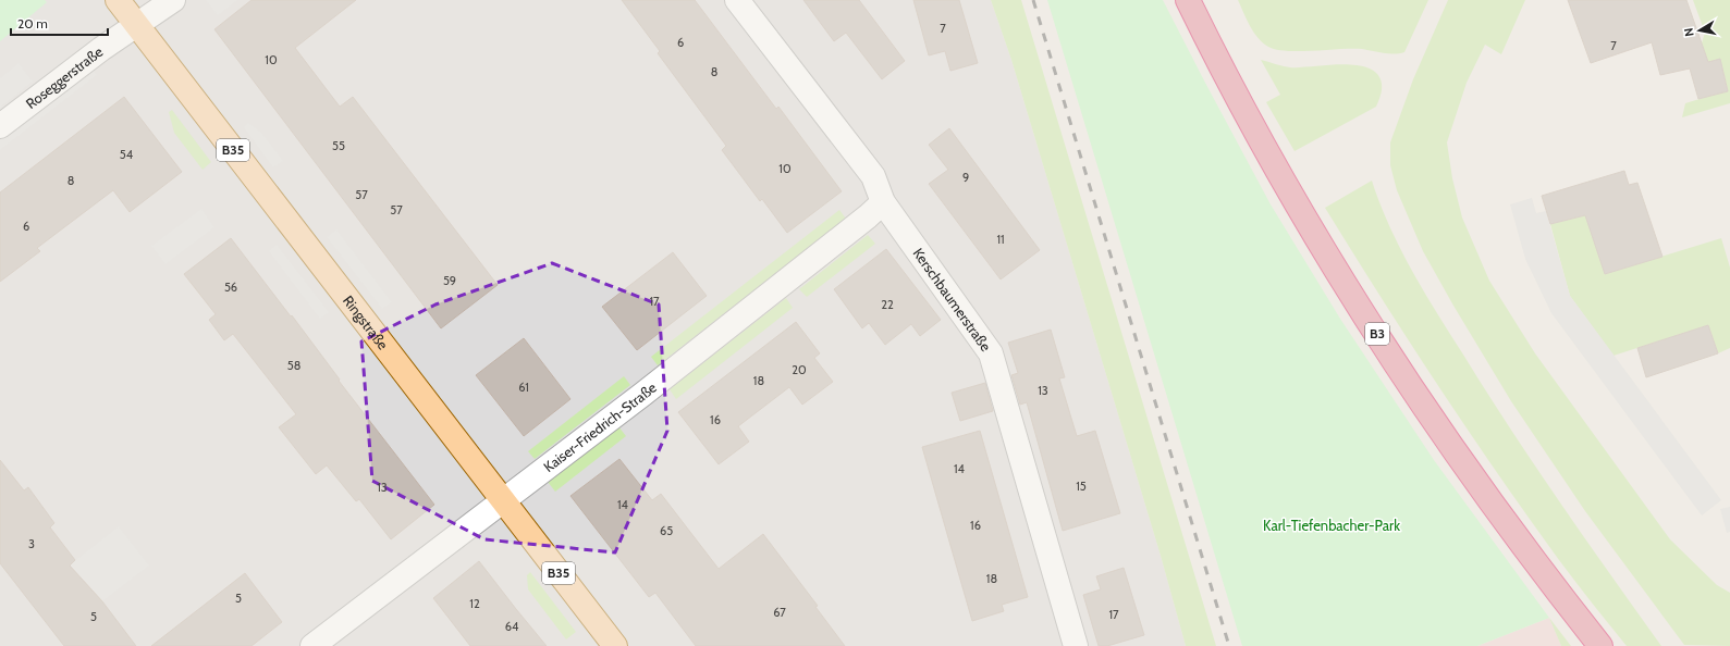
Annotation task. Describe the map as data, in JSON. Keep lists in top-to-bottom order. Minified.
{"streets":{"highway":["B3"],"main road":["B35","Ringstraße"],"street":["Roseggerstraße","Kerschbaumerstraße","Kaiser-Friedrich-Straße"]},"crossings":[["Roseggerstraße","Ringstraße"],["Kerschbaumerstraße","Kaiser-Friedrich-Straße"],["Ringstraße","Kaiser-Friedrich-Straße"]],"parks":["Karl-Tiefenbacher-Park"],"house_numbers":["7","6","7","10","8","55","54","10","9","8","57","57","6","11","59","56","17","22","58","20","18","61","13","16","14","15","13","14","16","65","3","18","5","12","67","17","5","64"],"scale_bar":"20 m","north":"left"}
